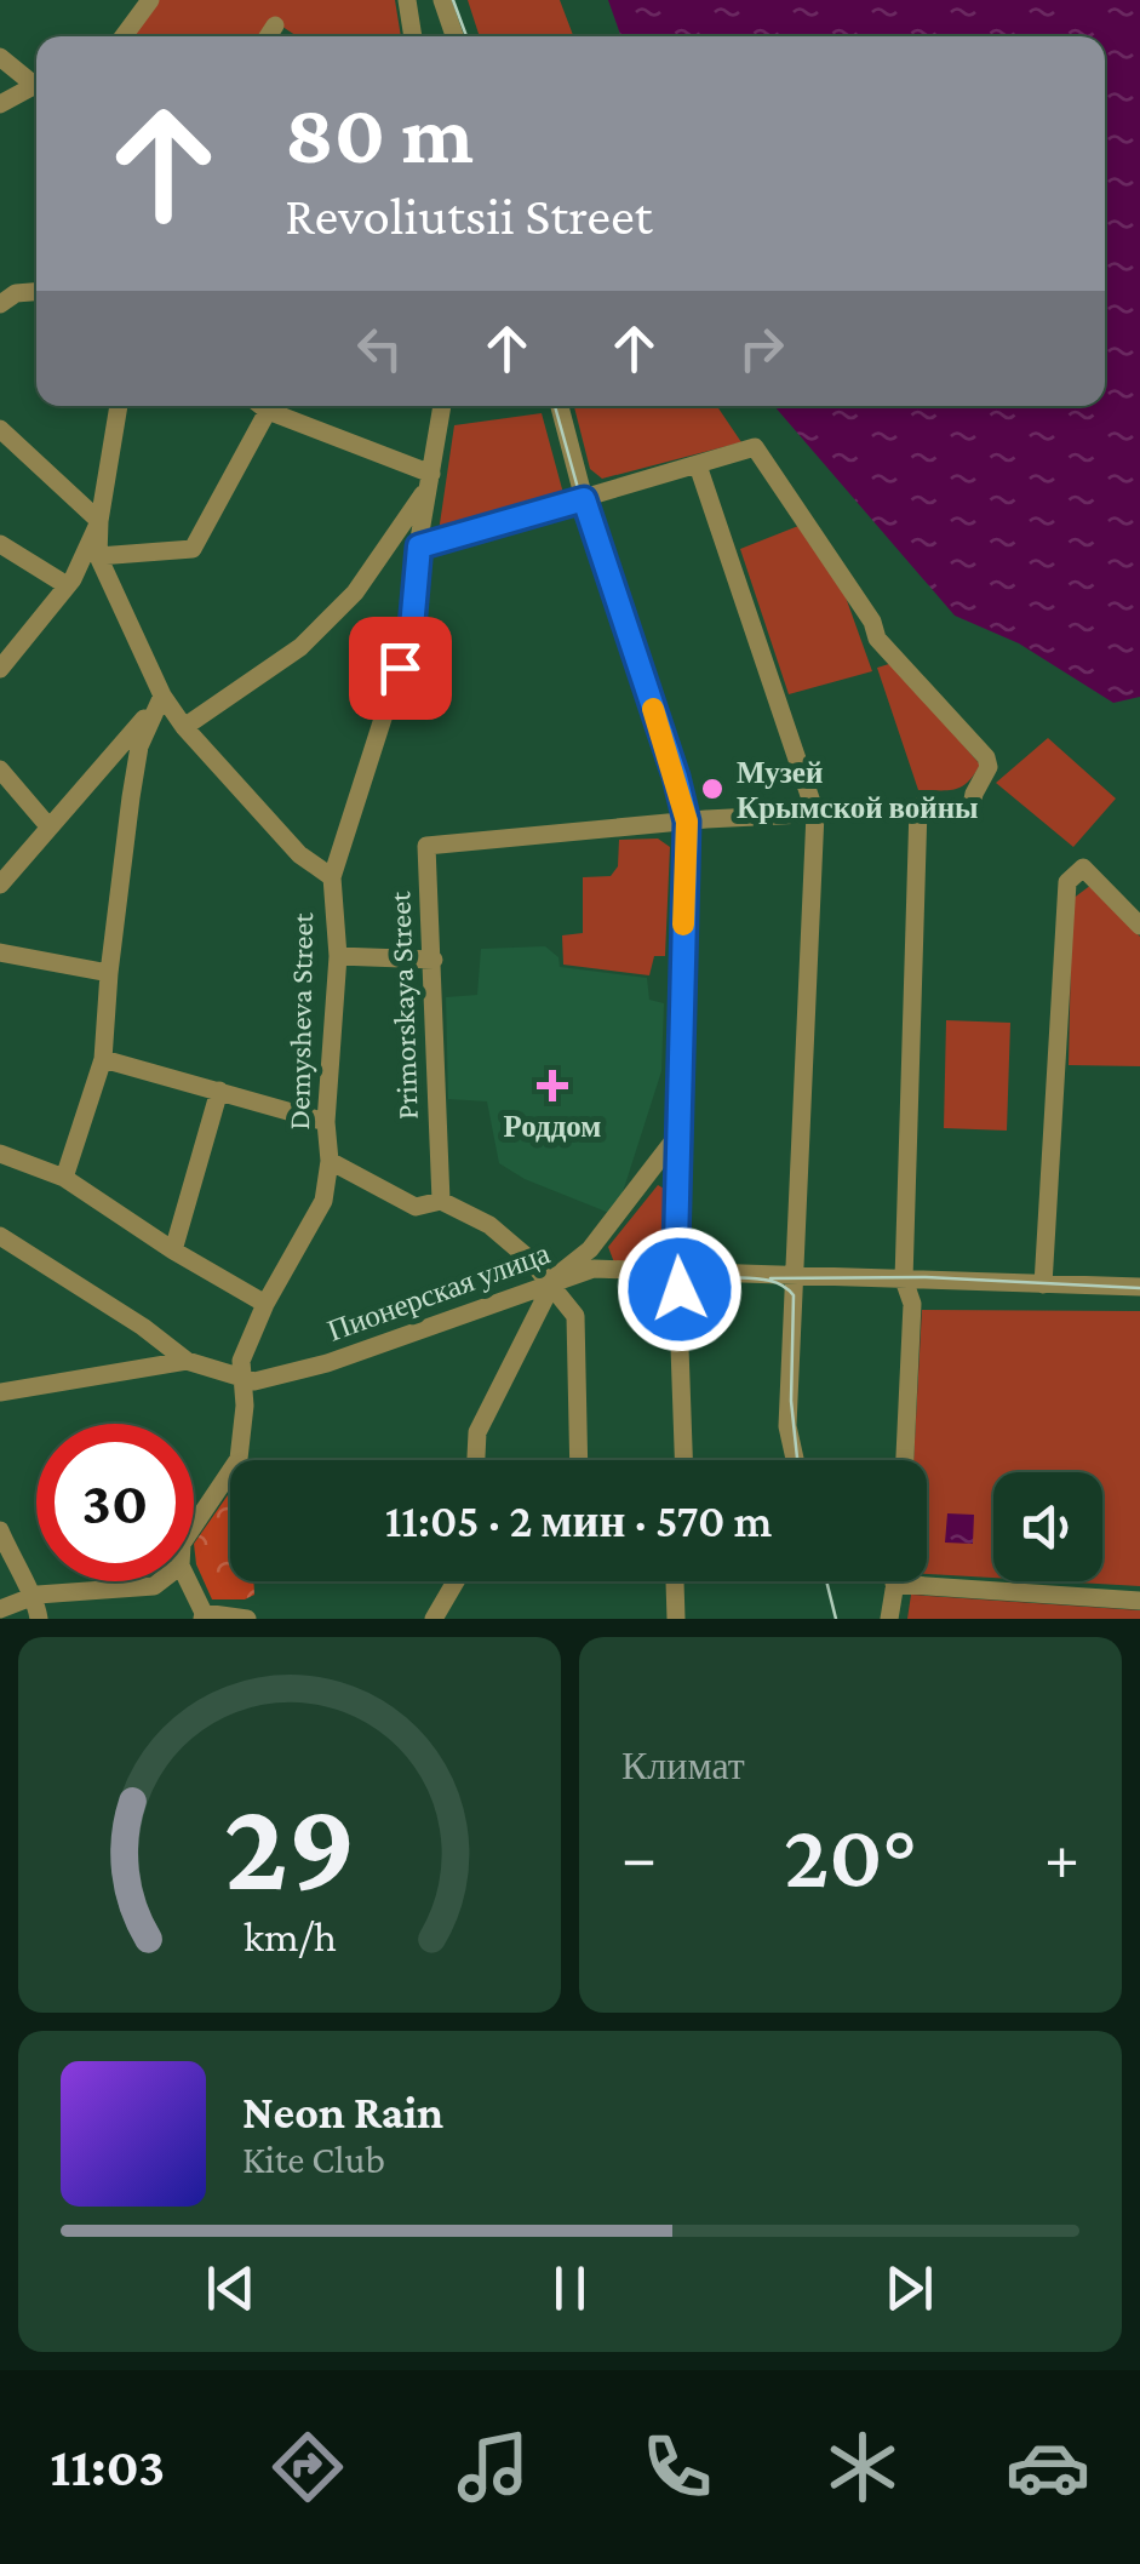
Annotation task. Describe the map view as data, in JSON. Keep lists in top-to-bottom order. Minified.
{"streets":{"street":["Primorskaya Street","Demysheva Street","Пионерская улица"]},"crossings":[["Demysheva Street","Пионерская улица"]],"places":{"other":["Музей Крымской войны"],"health":["Роддом"]},"page":{"turn":["80 m","Revoliutsii Street"],"limit":"30","trip":"11:05 · 2 мин · 570 m","tile":"Климат","heat":["−","20°","+"],"song":["Neon Rain","Kite Club"],"tabs":"11:03","gauge":["29","km/h"]}}
